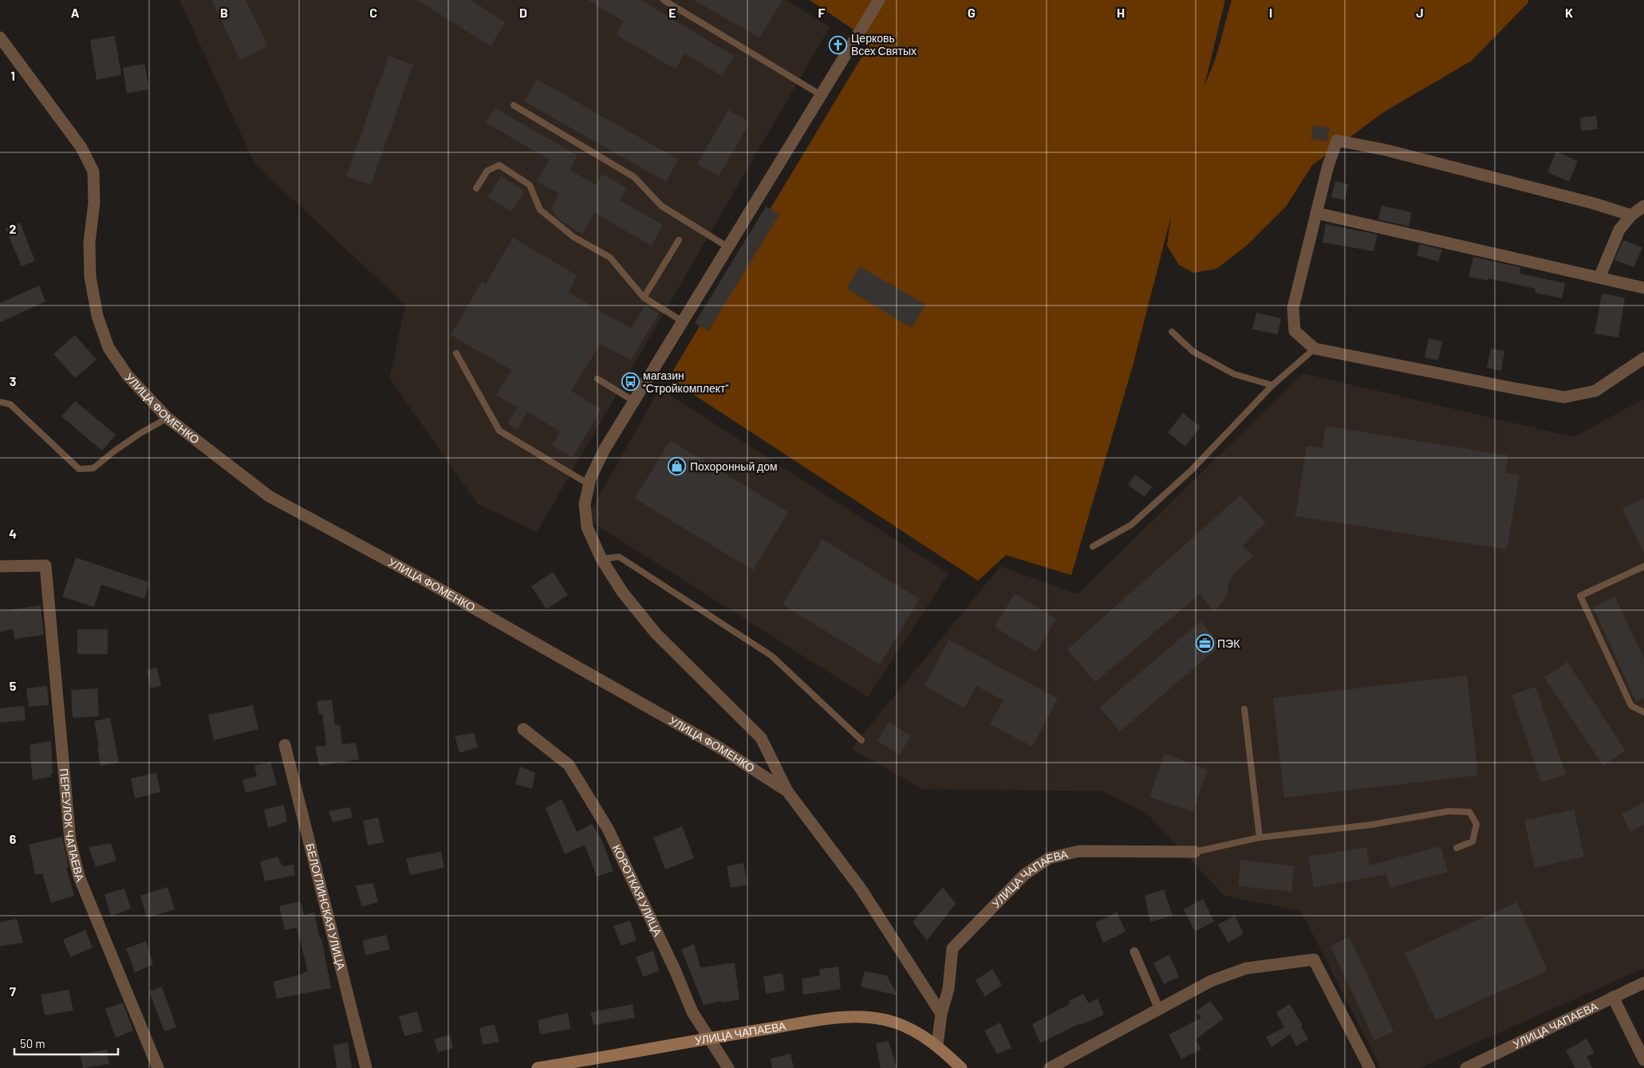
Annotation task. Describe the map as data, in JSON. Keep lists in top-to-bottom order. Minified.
{"streets":{"main road":["УЛИЦА ЧАПАЕВА"],"street":["УЛИЦА ФОМЕНКО","ПЕРЕУЛОК ЧАПАЕВА","КОРОТКАЯ УЛИЦА","БЕЛОГЛИНСКАЯ УЛИЦА"]},"crossings":[["УЛИЦА ФОМЕНКО","УЛИЦА ЧАПАЕВА"],["УЛИЦА ЧАПАЕВА","КОРОТКАЯ УЛИЦА"]],"places":{"church":["Церковь Всех Святых"],"bus stop":["магазин \"Стройкомплект\""],"shop":["Похоронный дом"],"office":["ПЭК"]},"scale_bar":"50 m","grid":{"columns":["A","B","C","D","E","F","G","H","I","J","K"],"rows":["1","2","3","4","5","6","7"]}}
